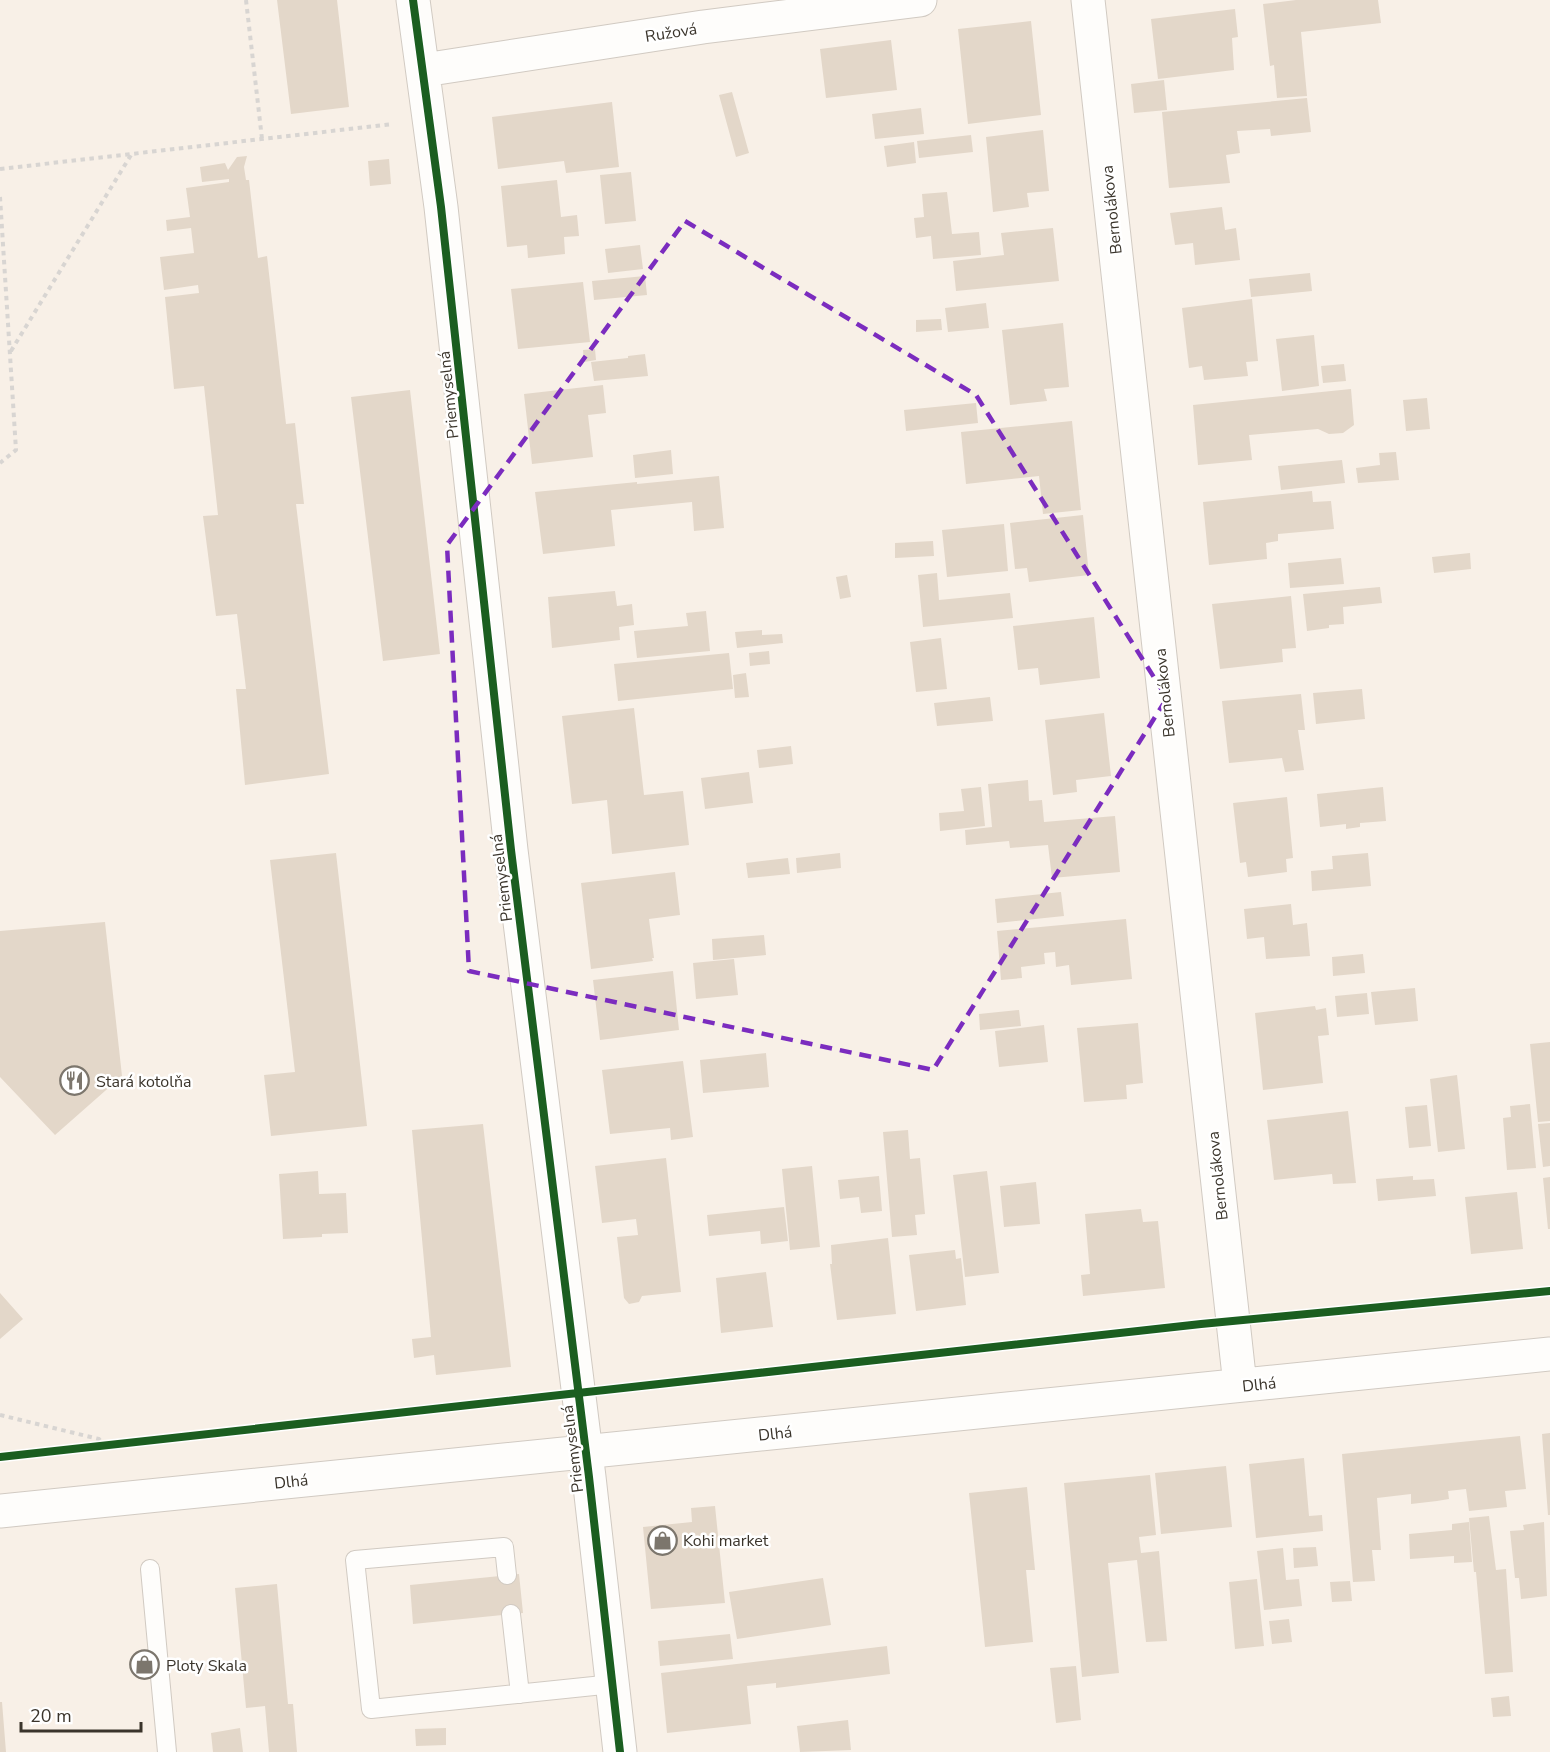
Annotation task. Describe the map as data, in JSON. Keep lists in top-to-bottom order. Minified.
{"streets":{"street":["Ružová","Bernolákova","Priemyselná","Dlhá"]},"crossings":[["Ružová","Priemyselná"],["Bernolákova","Dlhá"],["Priemyselná","Dlhá"]],"places":{"restaurant":["Stará kotolňa"],"shop":["Kohi market","Ploty Skala"]},"scale_bar":"20 m"}
